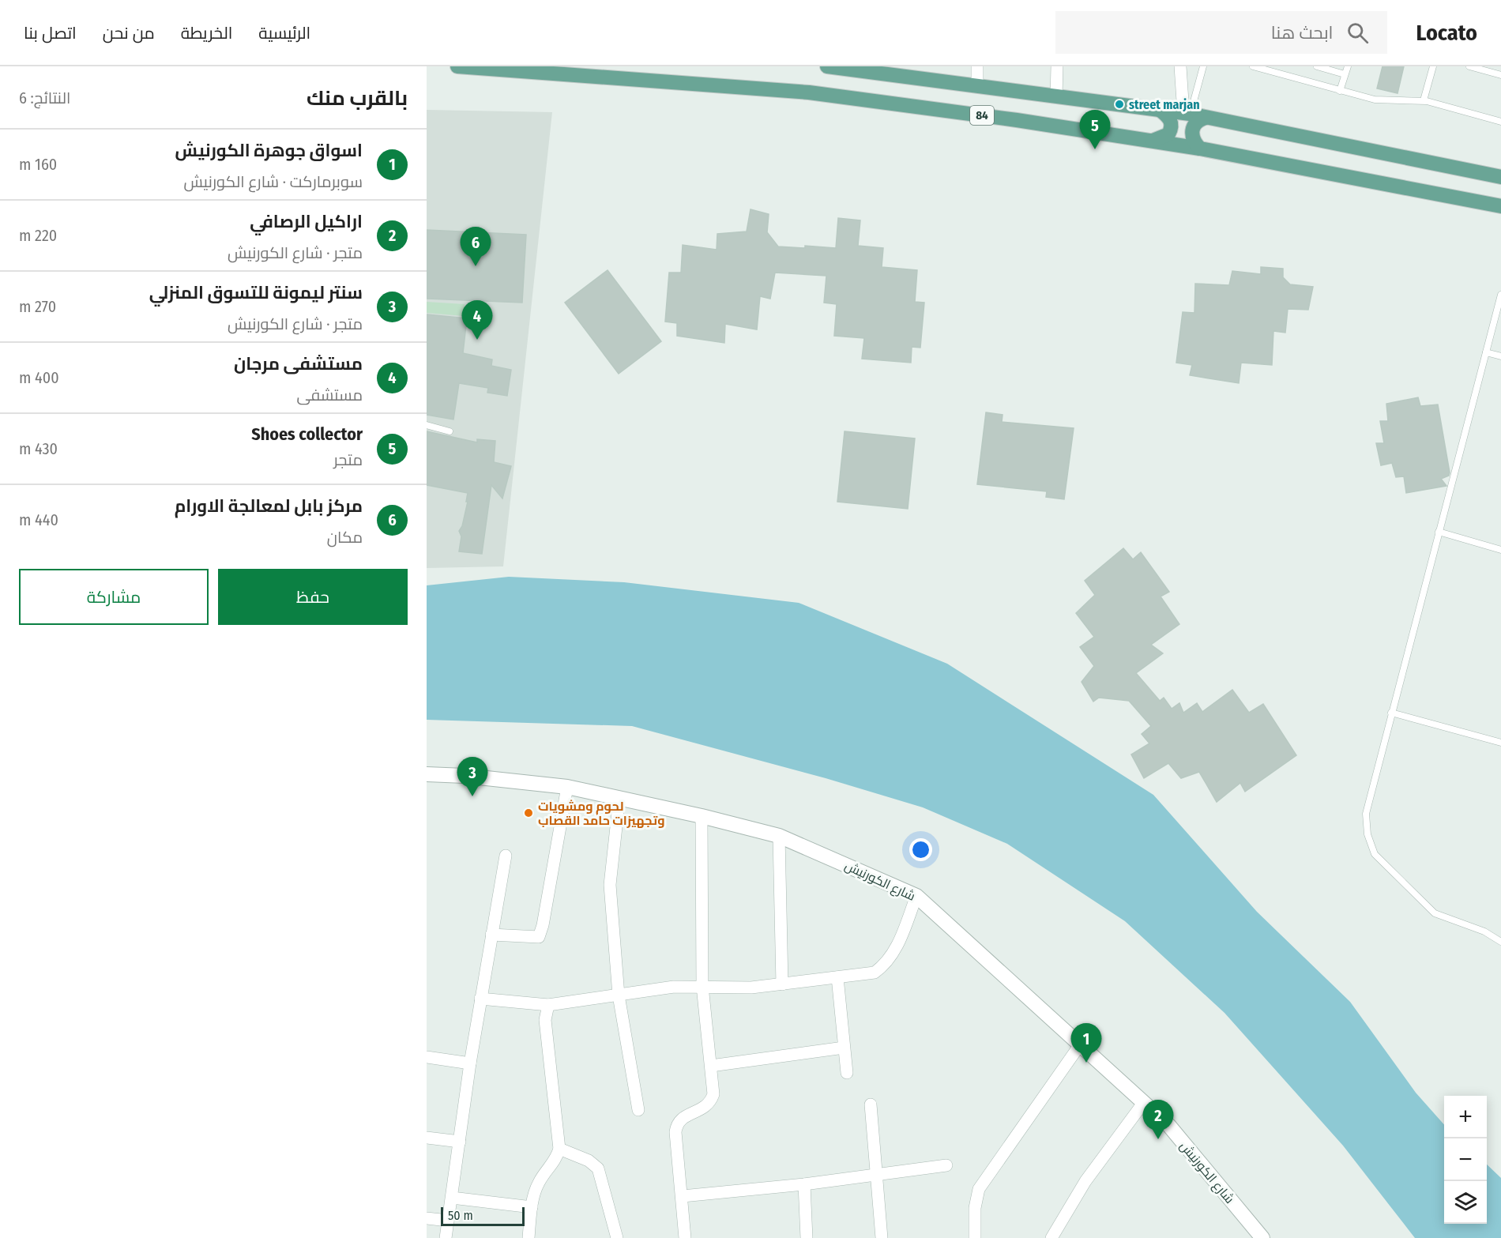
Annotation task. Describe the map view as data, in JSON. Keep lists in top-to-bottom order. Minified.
{"streets":{"main road":["84"],"street":["شارع الكورنيش"]},"places":["street marjan","لحوم ومشويات وتجهيزات حامد القصاب"],"scale_bar":"50 m","page":{"header":"Locato","search":"ابحث هنا","nav":["الرئيسية","الخريطة","من نحن","اتصل بنا"],"heading":["بالقرب منك","النتائج: 6"],"pins":["5","6","4","3","1","2"],"list":[{"mark":"1","name":"اسواق جوهرة الكورنيش","note":"سوبرماركت · شارع الكورنيش","value":"160 m"},{"mark":"2","name":"اراكيل الرصافي","note":"متجر · شارع الكورنيش","value":"220 m"},{"mark":"3","name":"سنتر ليمونة للتسوق المنزلي","note":"متجر · شارع الكورنيش","value":"270 m"},{"mark":"4","name":"مستشفى مرجان","note":"مستشفى","value":"400 m"},{"mark":"5","name":"Shoes collector","note":"متجر","value":"430 m"},{"mark":"6","name":"مركز بابل لمعالجة الاورام","note":"مكان","value":"440 m"}],"buttons":["حفظ","مشاركة"],"map_buttons":["+","−"],"scale":"50 m"}}
